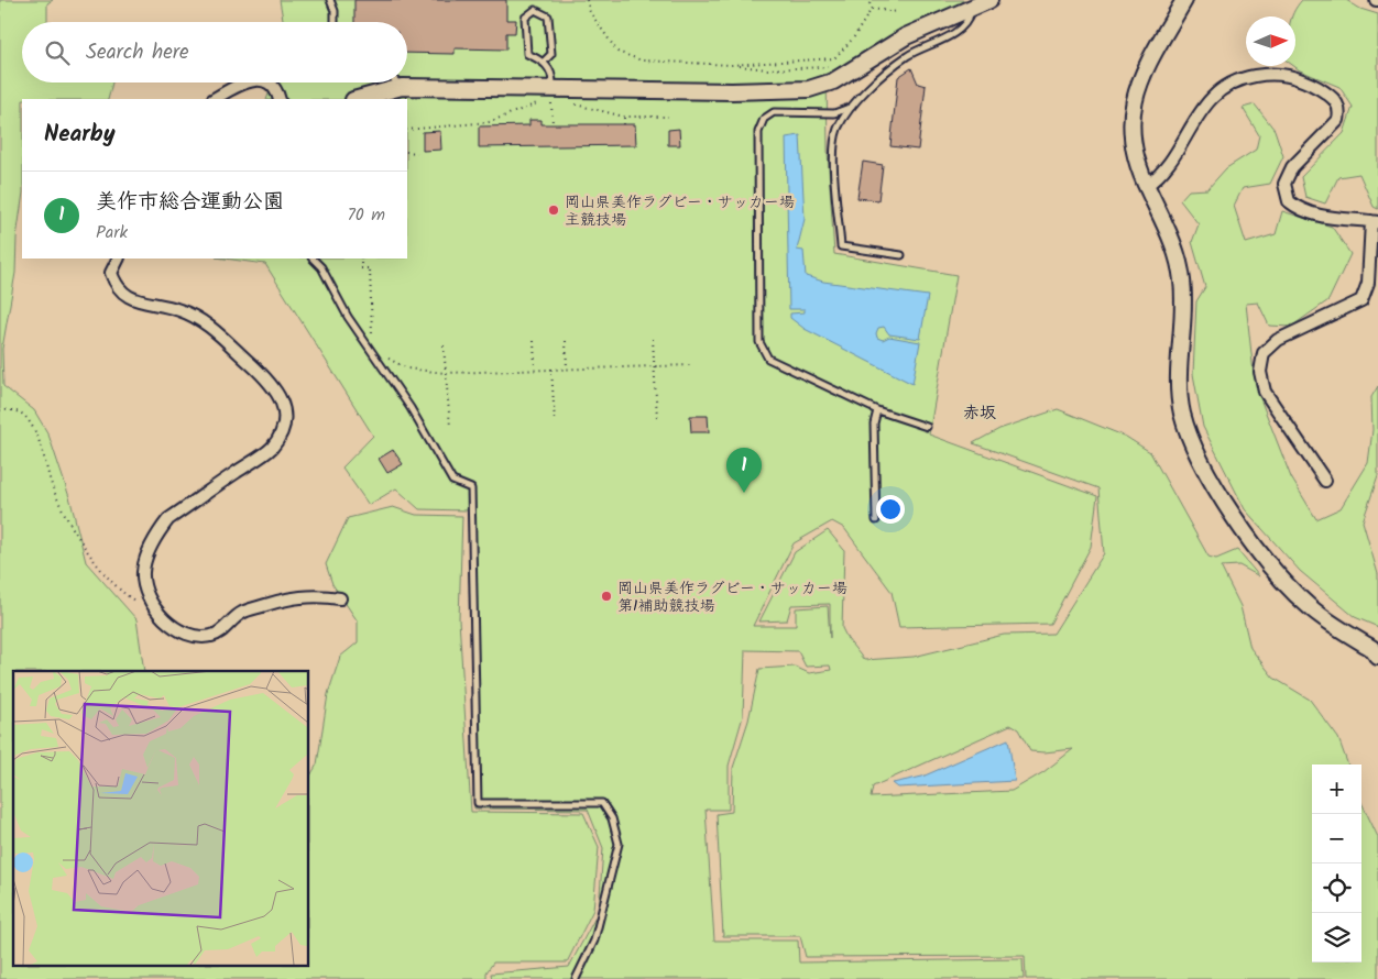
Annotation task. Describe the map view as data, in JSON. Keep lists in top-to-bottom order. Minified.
{"districts":["赤坂"],"places":["岡山県美作ラグビー・サッカー場 主競技場","岡山県美作ラグビー・サッカー場 第1補助競技場"],"north":"right","page":{"search":"Search here","heading":"Nearby","list":[{"mark":"1","name":"美作市総合運動公園","note":"Park","value":"70 m"}],"pins":"1","map_buttons":["+","−"]}}
